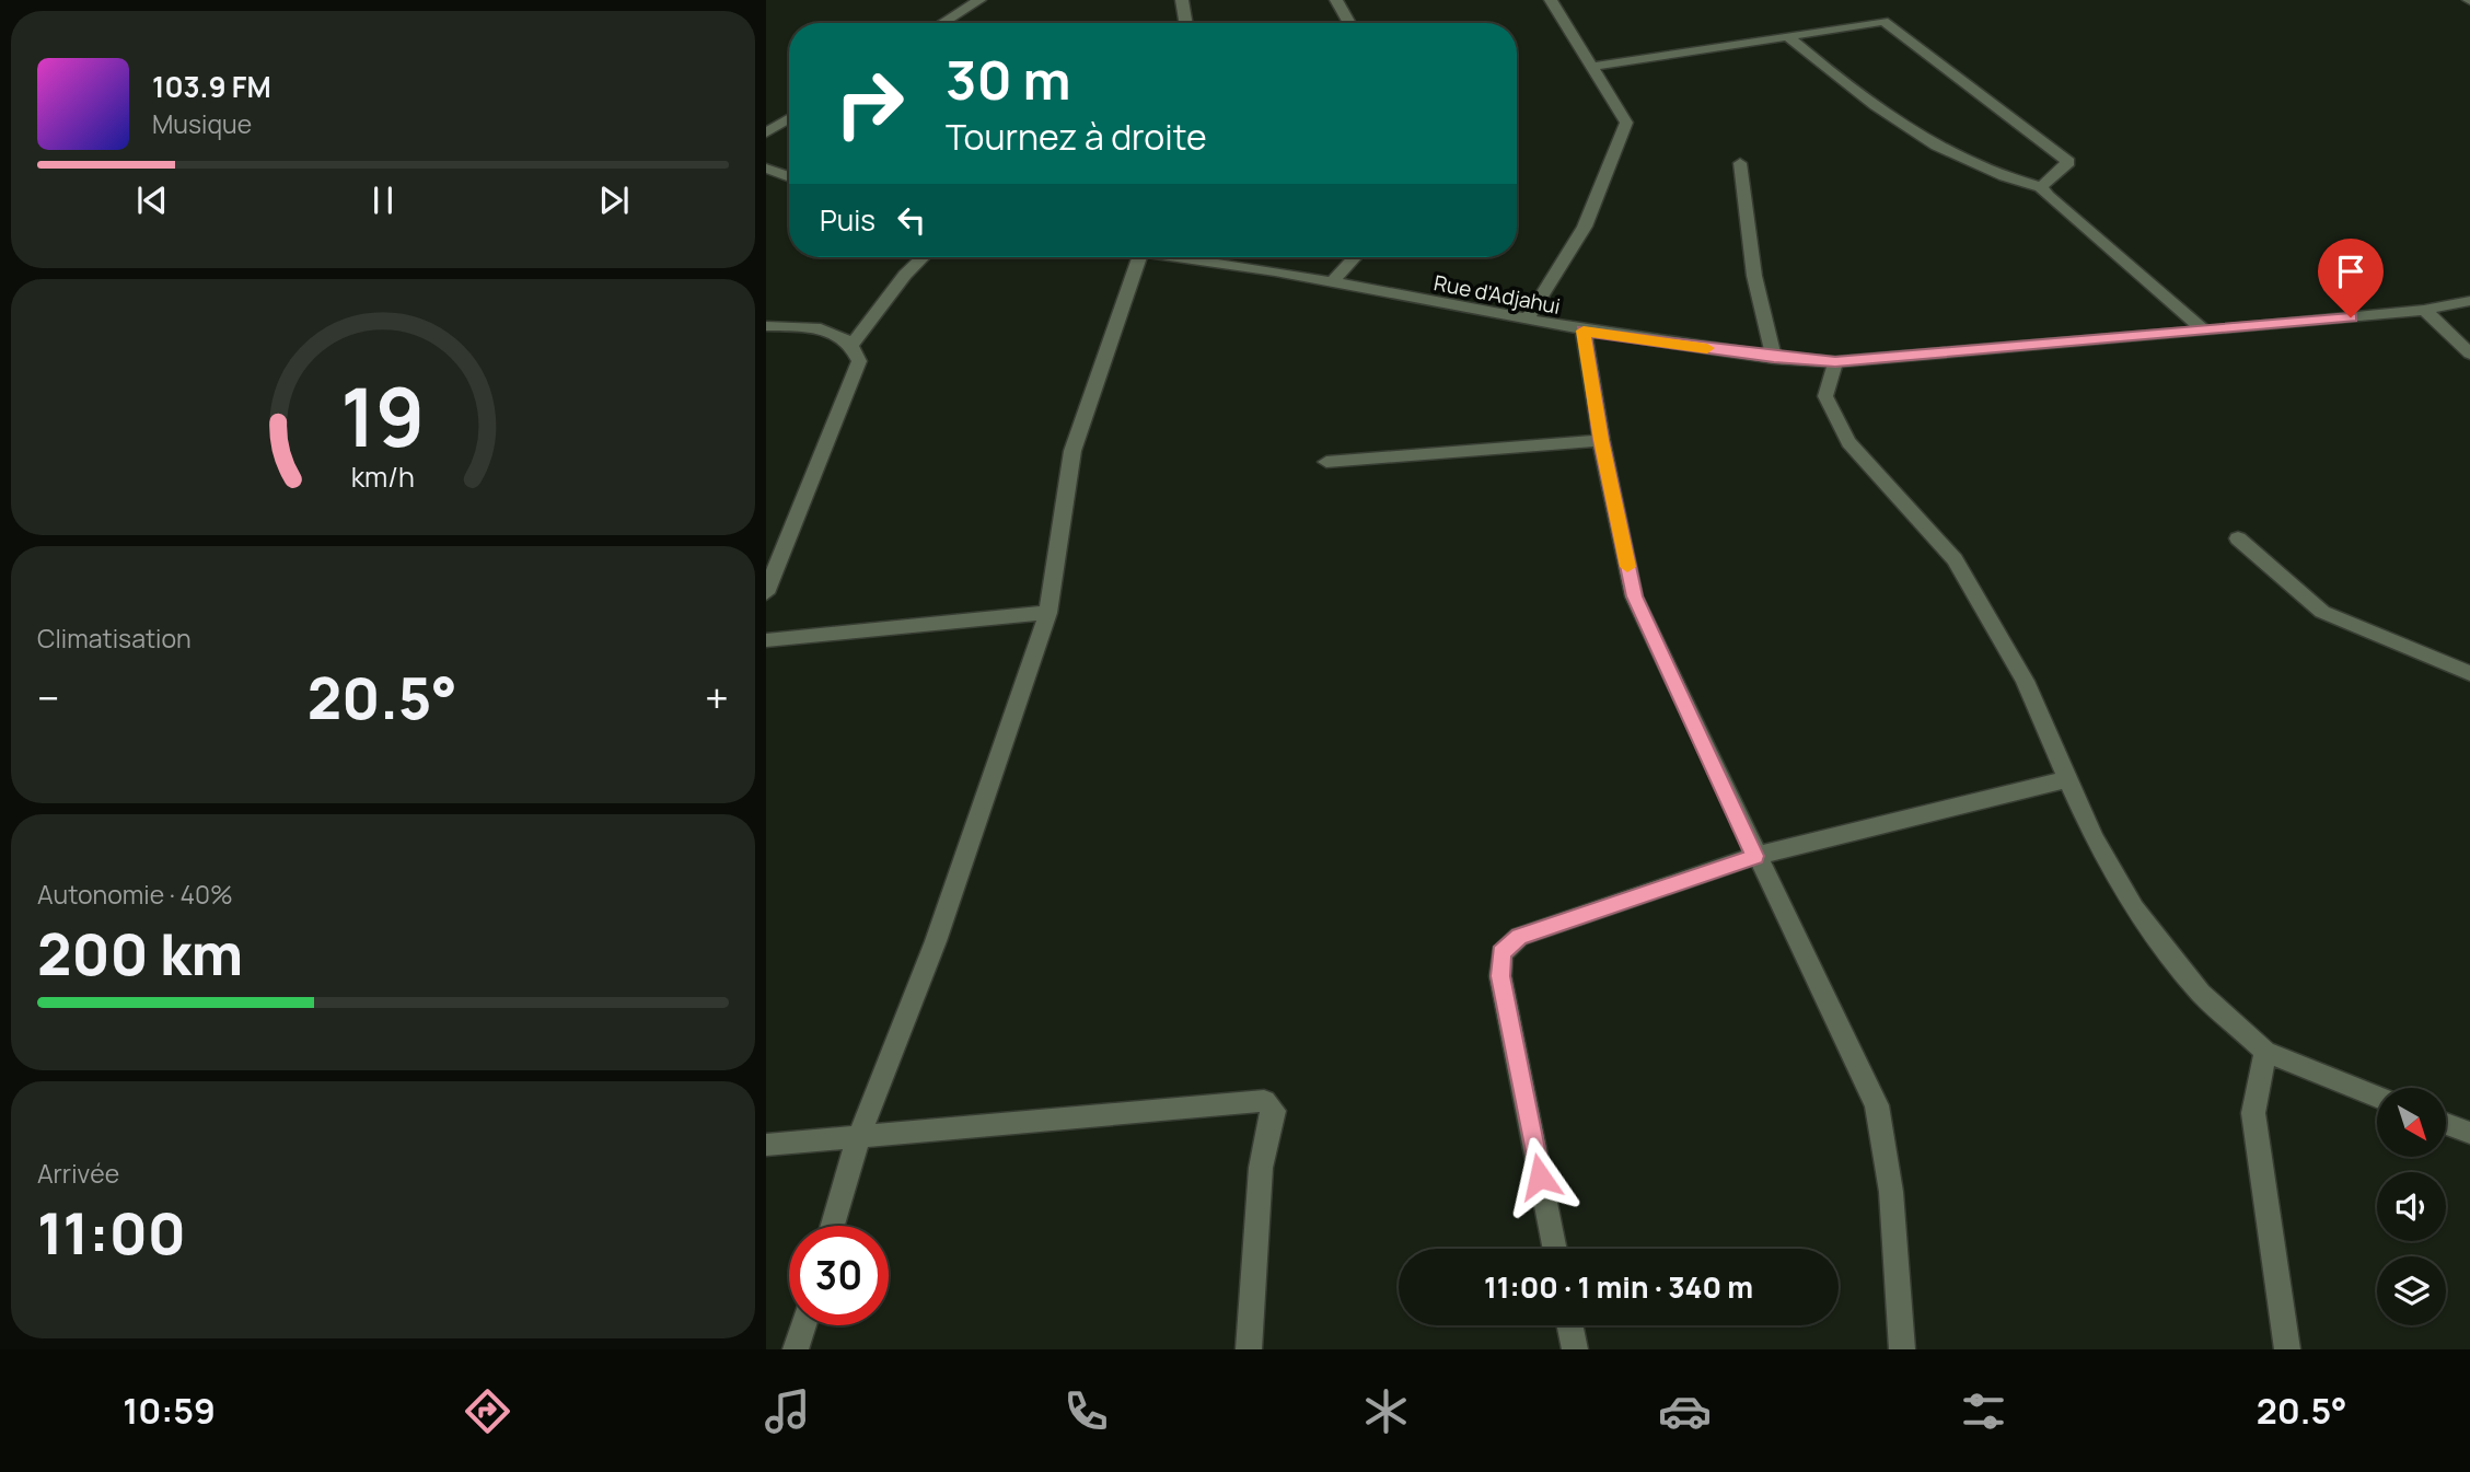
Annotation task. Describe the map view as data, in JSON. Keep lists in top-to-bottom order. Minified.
{"streets":{"street":["Rue d'Adjahui"]},"north":"bottom right","page":{"turn":["30 m","Tournez à droite"],"song":["103.9 FM","Musique"],"then":"Puis","tile":["Climatisation",["Autonomie · 40%","200 km"],["Arrivée","11:00"]],"heat":["−","20.5°","+"],"limit":"30","trip":"11:00 · 1 min · 340 m","tabs":["10:59","20.5°"],"gauge":["19","km/h"]}}
